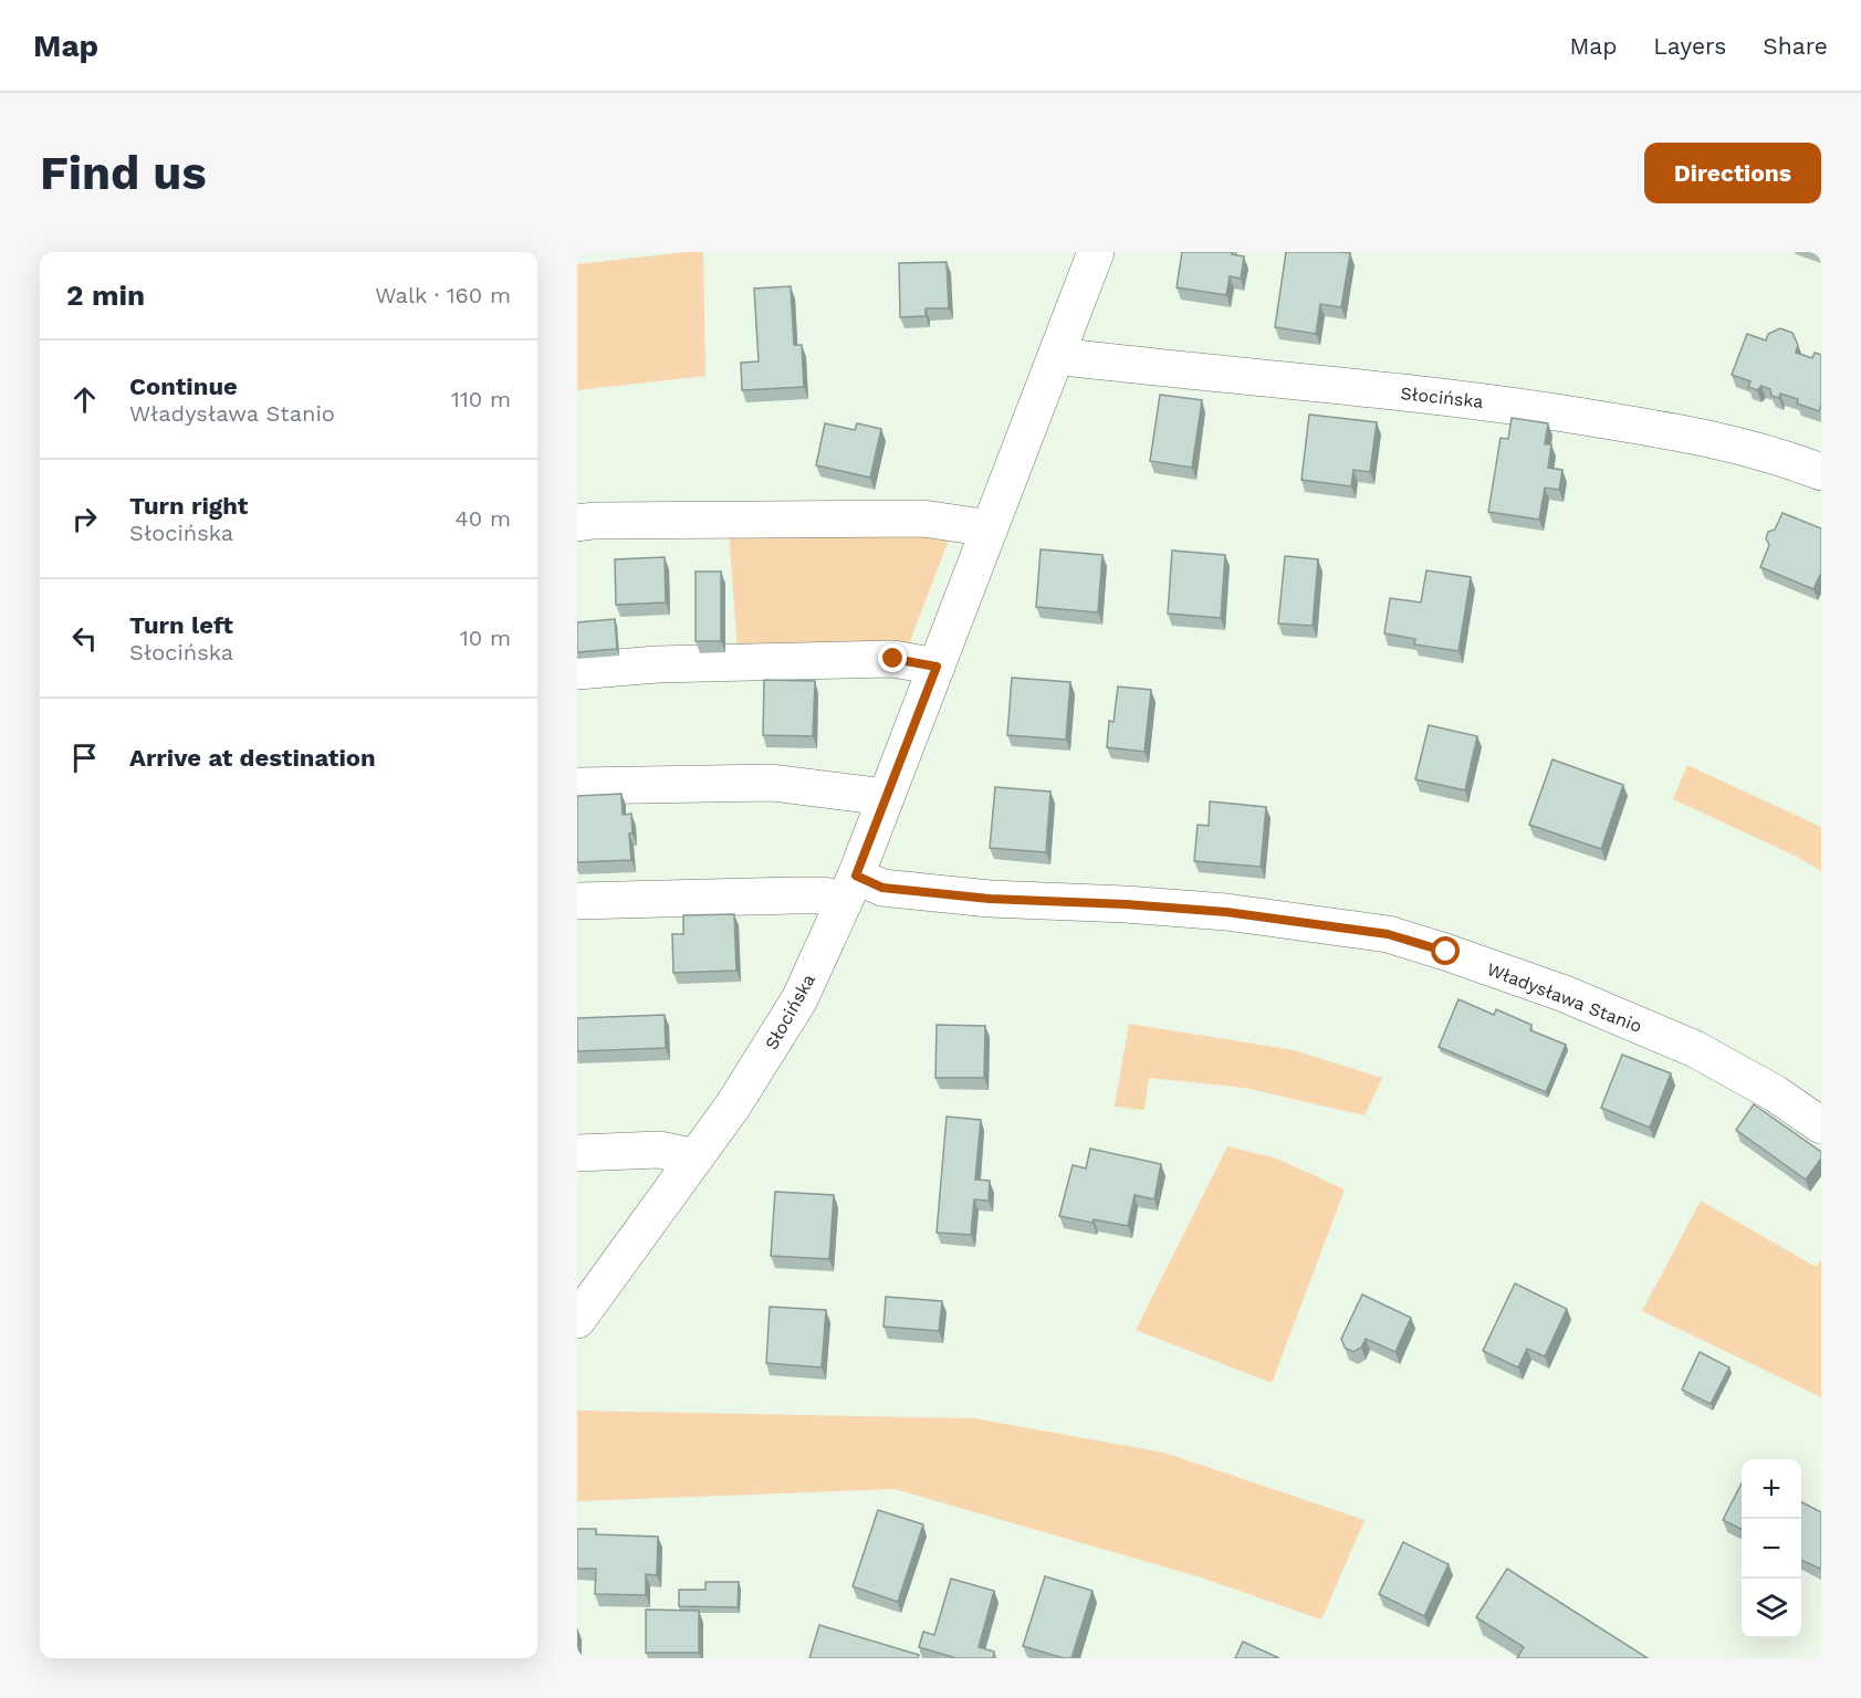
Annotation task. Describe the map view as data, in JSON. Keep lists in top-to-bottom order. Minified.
{"streets":{"street":["Słocińska","Władysława Stanio"]},"crossings":[["Słocińska","Władysława Stanio"]],"page":{"header":"Map","nav":["Map","Layers","Share"],"buttons":"Directions","title":"Find us","heading":["2 min","Walk · 160 m"],"list":[["Continue","Władysława Stanio","110 m"],["Turn right","Słocińska","40 m"],["Turn left","Słocińska","10 m"],"Arrive at destination"],"map_buttons":["+","−"]}}
